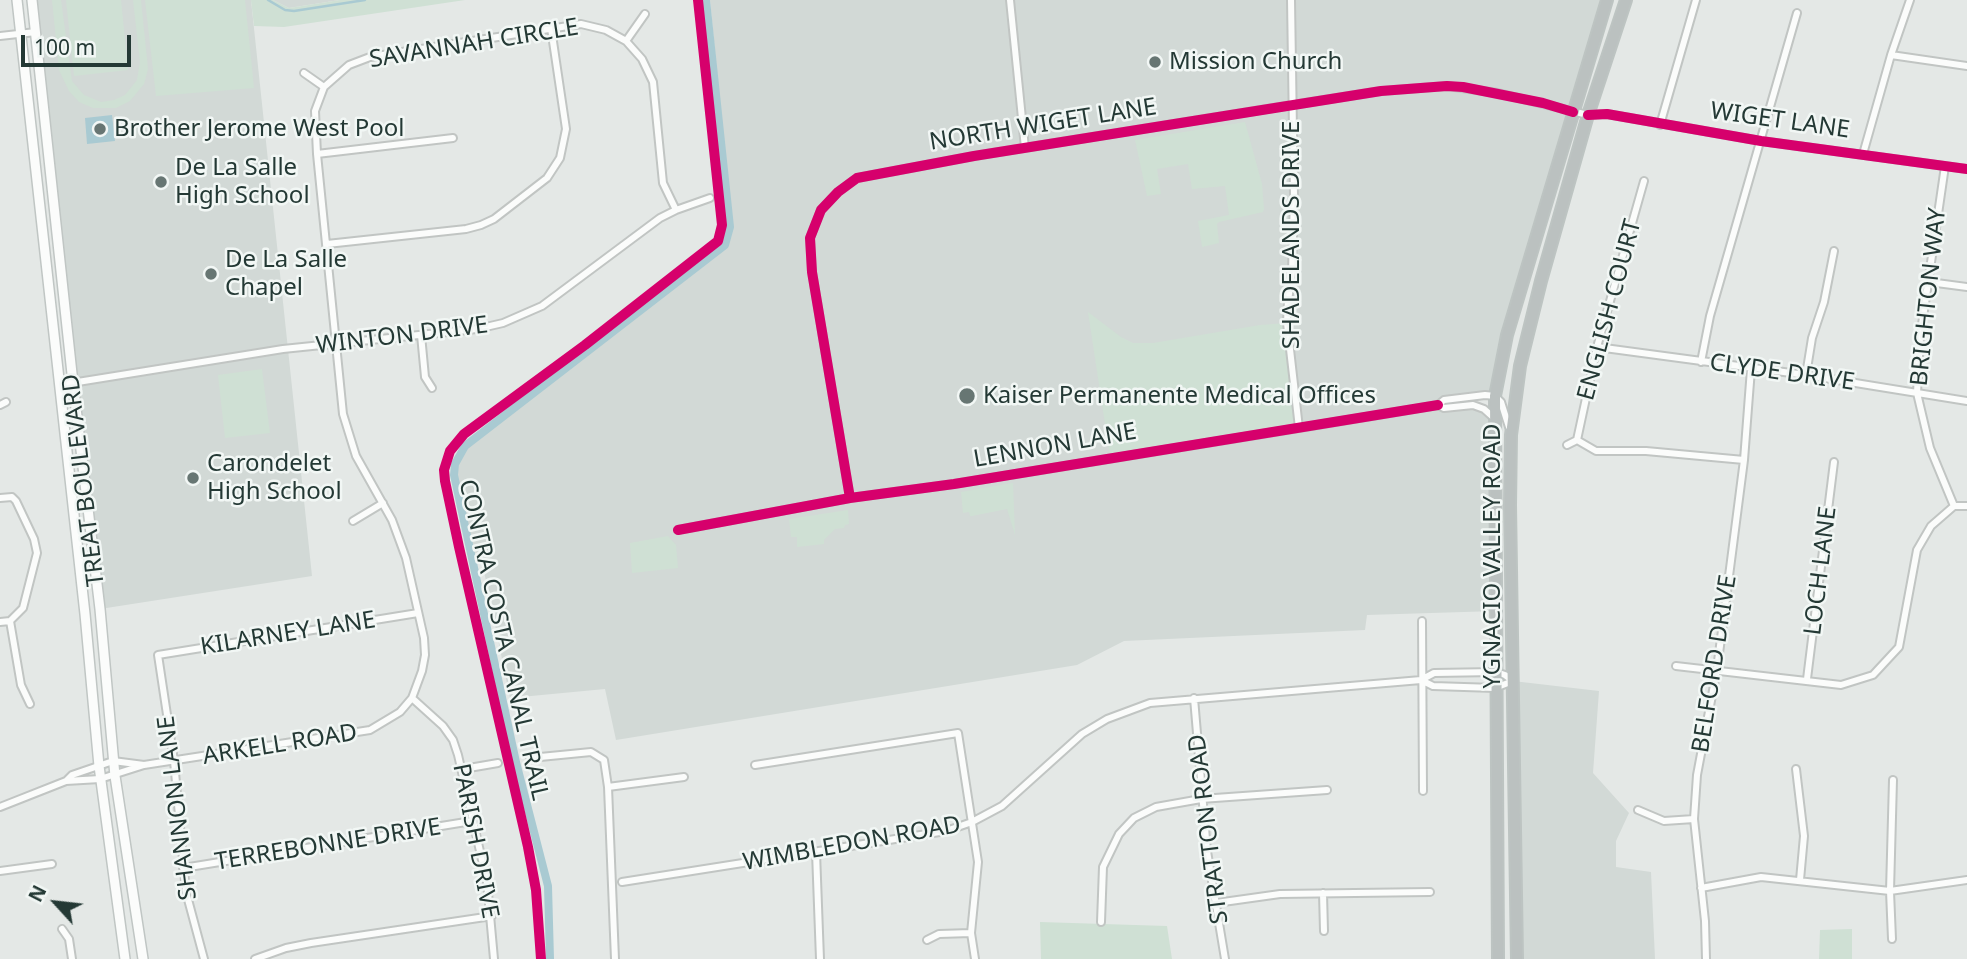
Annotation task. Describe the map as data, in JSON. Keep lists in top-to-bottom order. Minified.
{"streets":{"highway":["YGNACIO VALLEY ROAD"],"main road":["TREAT BOULEVARD"],"street":["SAVANNAH CIRCLE","WIGET LANE","NORTH WIGET LANE","SHADELANDS DRIVE","BRIGHTON WAY","ENGLISH COURT","WINTON DRIVE","CLYDE DRIVE","LENNON LANE","LOCH LANE","KILARNEY LANE","BELFORD DRIVE","ARKELL ROAD","SHANNON LANE","STRATTON ROAD","PARISH DRIVE","WIMBLEDON ROAD","TERREBONNE DRIVE"],"cycle path":["CONTRA COSTA CANAL TRAIL"]},"crossings":[["SAVANNAH CIRCLE","WINTON DRIVE"],["WIGET LANE","NORTH WIGET LANE"],["WIGET LANE","BRIGHTON WAY"],["WIGET LANE","YGNACIO VALLEY ROAD"],["NORTH WIGET LANE","SHADELANDS DRIVE"],["NORTH WIGET LANE","LENNON LANE"],["NORTH WIGET LANE","YGNACIO VALLEY ROAD"],["SHADELANDS DRIVE","LENNON LANE"],["BRIGHTON WAY","CLYDE DRIVE"],["ENGLISH COURT","CLYDE DRIVE"],["WINTON DRIVE","TREAT BOULEVARD"],["CLYDE DRIVE","BELFORD DRIVE"],["LENNON LANE","YGNACIO VALLEY ROAD"],["TREAT BOULEVARD","ARKELL ROAD"],["YGNACIO VALLEY ROAD","WIMBLEDON ROAD"],["KILARNEY LANE","SHANNON LANE"],["ARKELL ROAD","SHANNON LANE"],["ARKELL ROAD","PARISH DRIVE"],["SHANNON LANE","TERREBONNE DRIVE"],["STRATTON ROAD","WIMBLEDON ROAD"],["PARISH DRIVE","TERREBONNE DRIVE"]],"places":["Mission Church","Brother Jerome West Pool","De La Salle High School","De La Salle Chapel","Kaiser Permanente Medical Offices","Carondelet High School"],"scale_bar":"100 m","north":"top left"}
